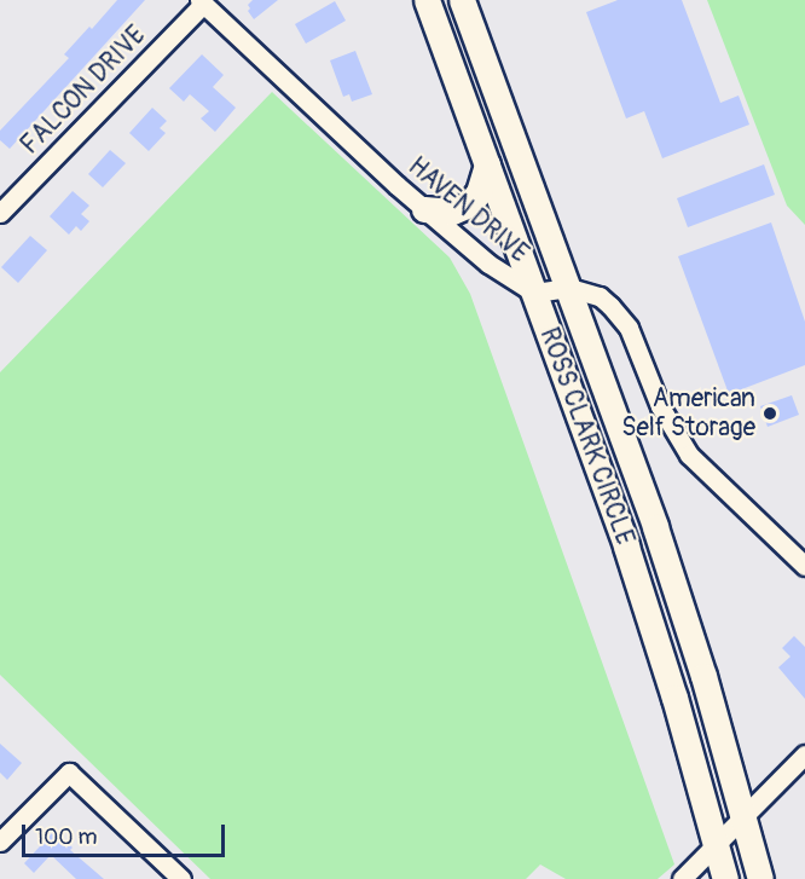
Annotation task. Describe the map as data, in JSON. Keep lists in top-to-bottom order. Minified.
{"streets":{"highway":["ROSS CLARK CIRCLE"],"street":["FALCON DRIVE","HAVEN DRIVE"]},"crossings":[["FALCON DRIVE","HAVEN DRIVE"],["HAVEN DRIVE","ROSS CLARK CIRCLE"]],"places":["American Self Storage"],"scale_bar":"100 m"}
